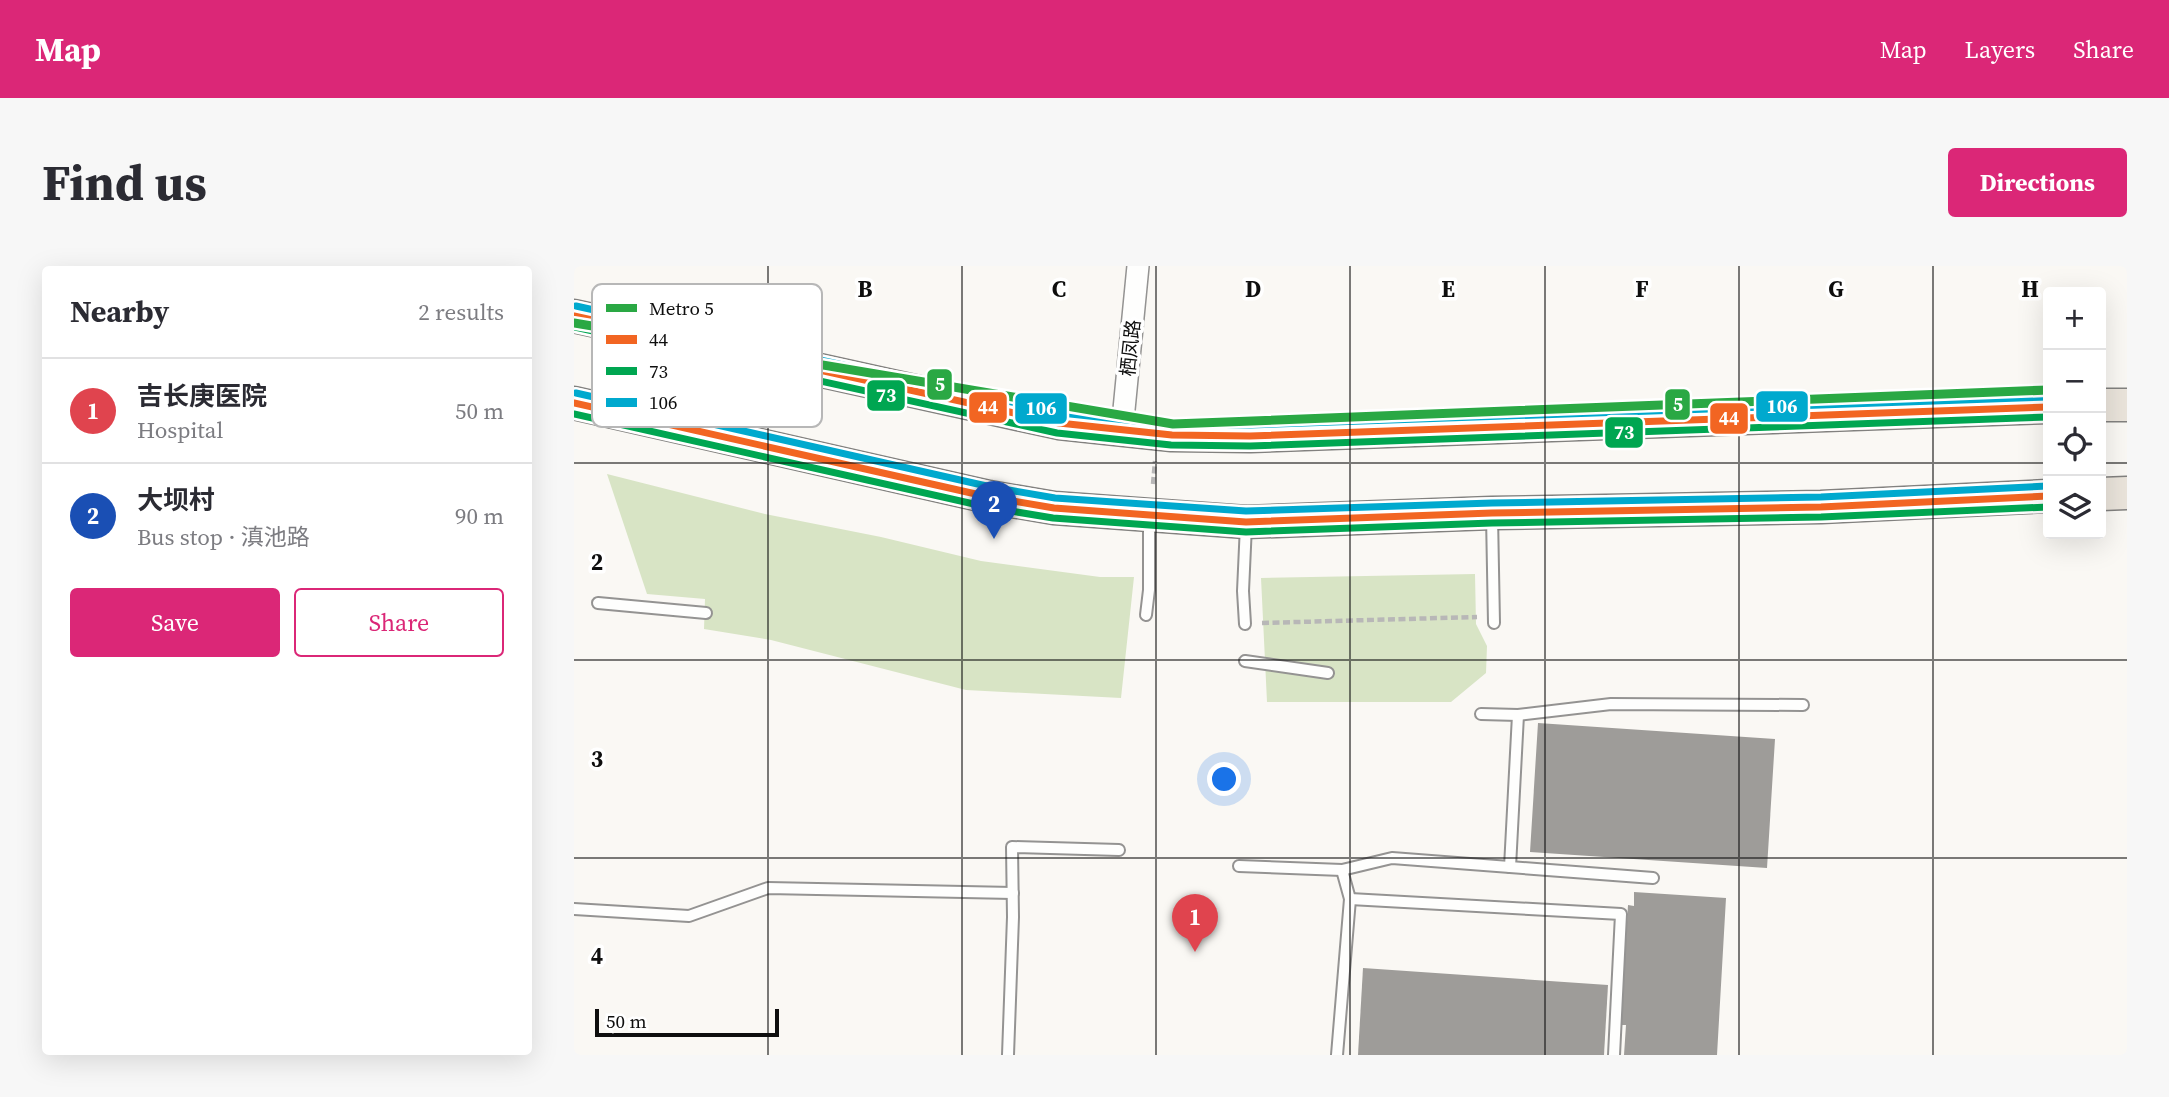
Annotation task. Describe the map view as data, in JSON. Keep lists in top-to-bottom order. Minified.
{"streets":{"street":["栖凤路"]},"lines":["transit line 106","transit line 44","metro line 5","transit line 73"],"legend":["Metro 5","44","73","106"],"scale_bar":"50 m","page":{"header":"Map","nav":["Map","Layers","Share"],"buttons":["Directions",["Save","Share"]],"title":"Find us","heading":["Nearby","2 results"],"map_buttons":["+","−"],"list":[{"mark":"1","name":"吉长庚医院","note":"Hospital","value":"50 m"},{"mark":"2","name":"大坝村","note":"Bus stop · 滇池路","value":"90 m"}],"pins":["2","1"],"scale":"50 m"},"grid":{"columns":["B","C","D","E","F","G","H"],"rows":["2","3","4"]}}
